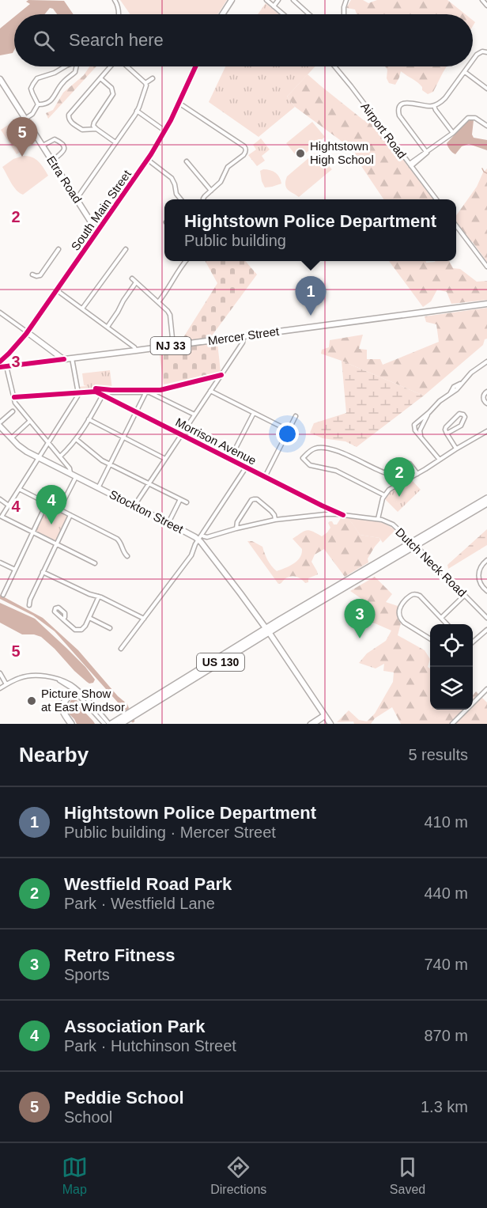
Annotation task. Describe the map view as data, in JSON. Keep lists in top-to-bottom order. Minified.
{"streets":{"highway":["US 130"],"main road":["Etra Road","South Main Street","Mercer Street","NJ 33","Stockton Street"],"street":["Airport Road","Morrison Avenue","Dutch Neck Road"]},"crossings":[["Etra Road","South Main Street"],["Morrison Avenue","Dutch Neck Road"],["Stockton Street","Dutch Neck Road"],["Stockton Street","US 130"],["Dutch Neck Road","US 130"]],"places":["Hightstown High School","Picture Show at East Windsor"],"page":{"search":"Search here","pins":["5","1","2","4","3"],"popup":["Hightstown Police Department","Public building"],"heading":["Nearby","5 results"],"list":[{"mark":"1","name":"Hightstown Police Department","note":"Public building · Mercer Street","value":"410 m"},{"mark":"2","name":"Westfield Road Park","note":"Park · Westfield Lane","value":"440 m"},{"mark":"3","name":"Retro Fitness","note":"Sports","value":"740 m"},{"mark":"4","name":"Association Park","note":"Park · Hutchinson Street","value":"870 m"},{"mark":"5","name":"Peddie School","note":"School","value":"1.3 km"}],"nav":["Map","Directions","Saved"]},"grid":{"rows":["2","3","4","5"]}}
